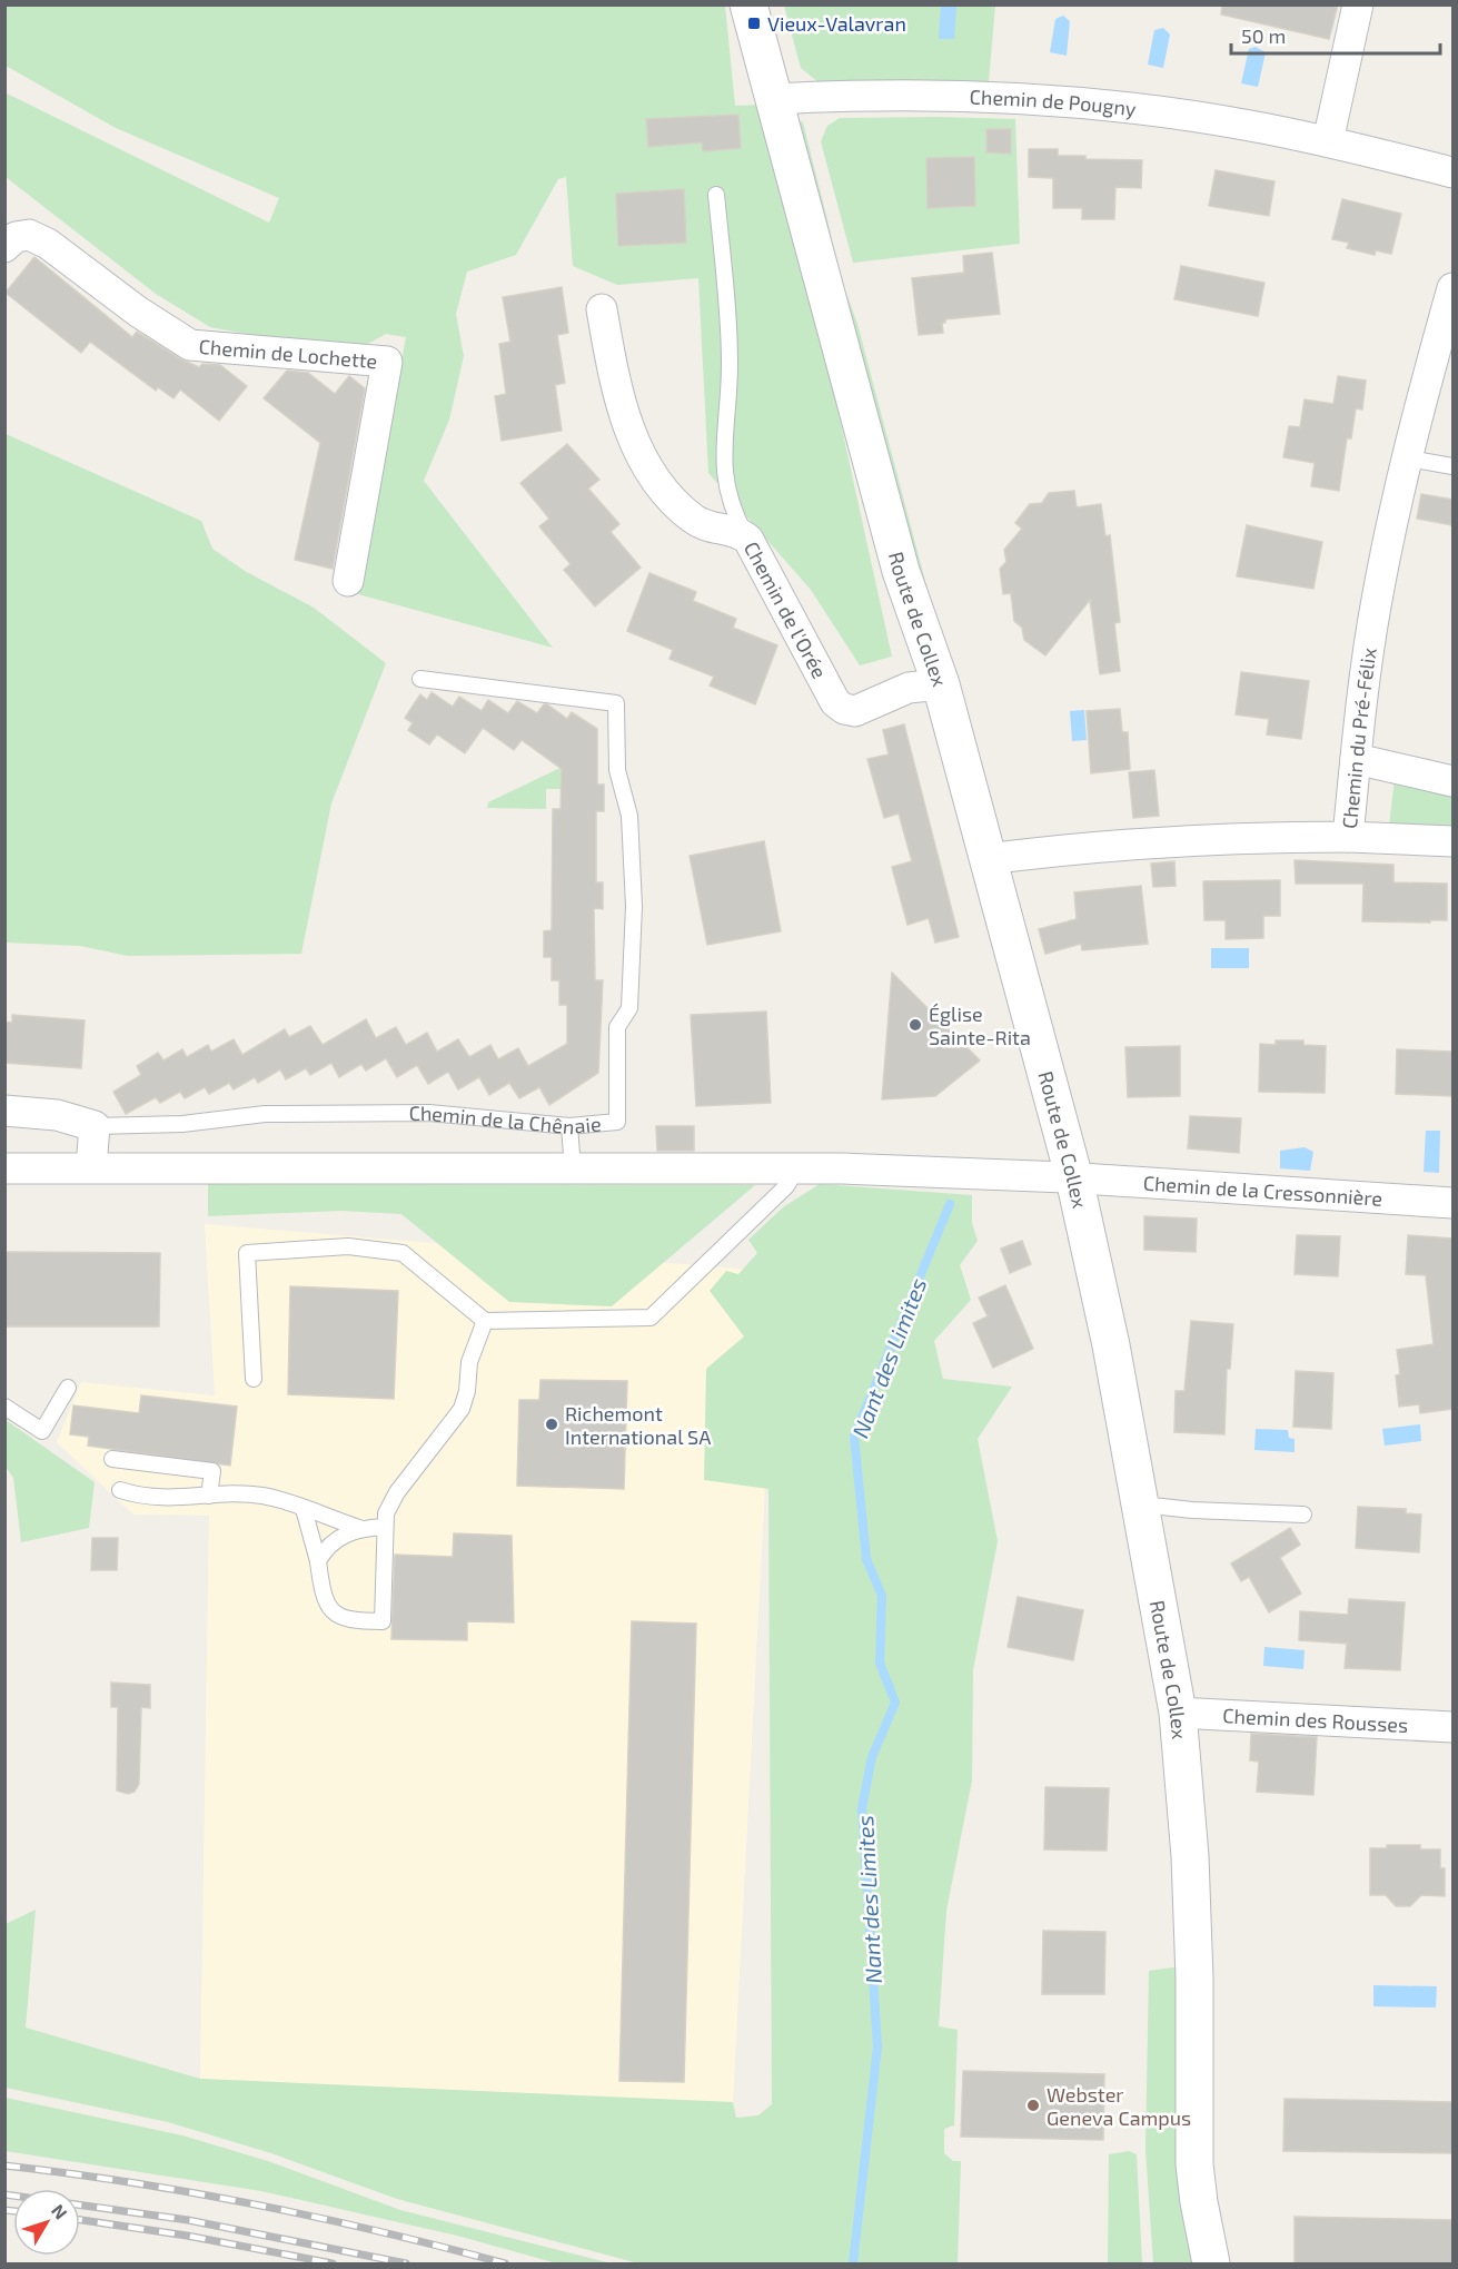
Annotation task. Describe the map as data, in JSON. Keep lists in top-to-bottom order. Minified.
{"streets":{"street":["Chemin de Pougny","Chemin de Lochette","Chemin de l'Orée","Route de Collex","Chemin du Pré-Félix","Chemin de la Chênaie","Chemin de la Cressonnière","Chemin des Rousses"]},"crossings":[["Chemin de Pougny","Route de Collex"],["Chemin de l'Orée","Route de Collex"],["Route de Collex","Chemin du Pré-Félix"],["Route de Collex","Chemin de la Cressonnière"],["Route de Collex","Chemin des Rousses"]],"water":["Nant des Limites"],"places":{"transit":["Vieux-Valavran"],"other":["Église Sainte-Rita","Richemont International SA","Webster Geneva Campus"]},"scale_bar":"50 m","north":"top right"}
